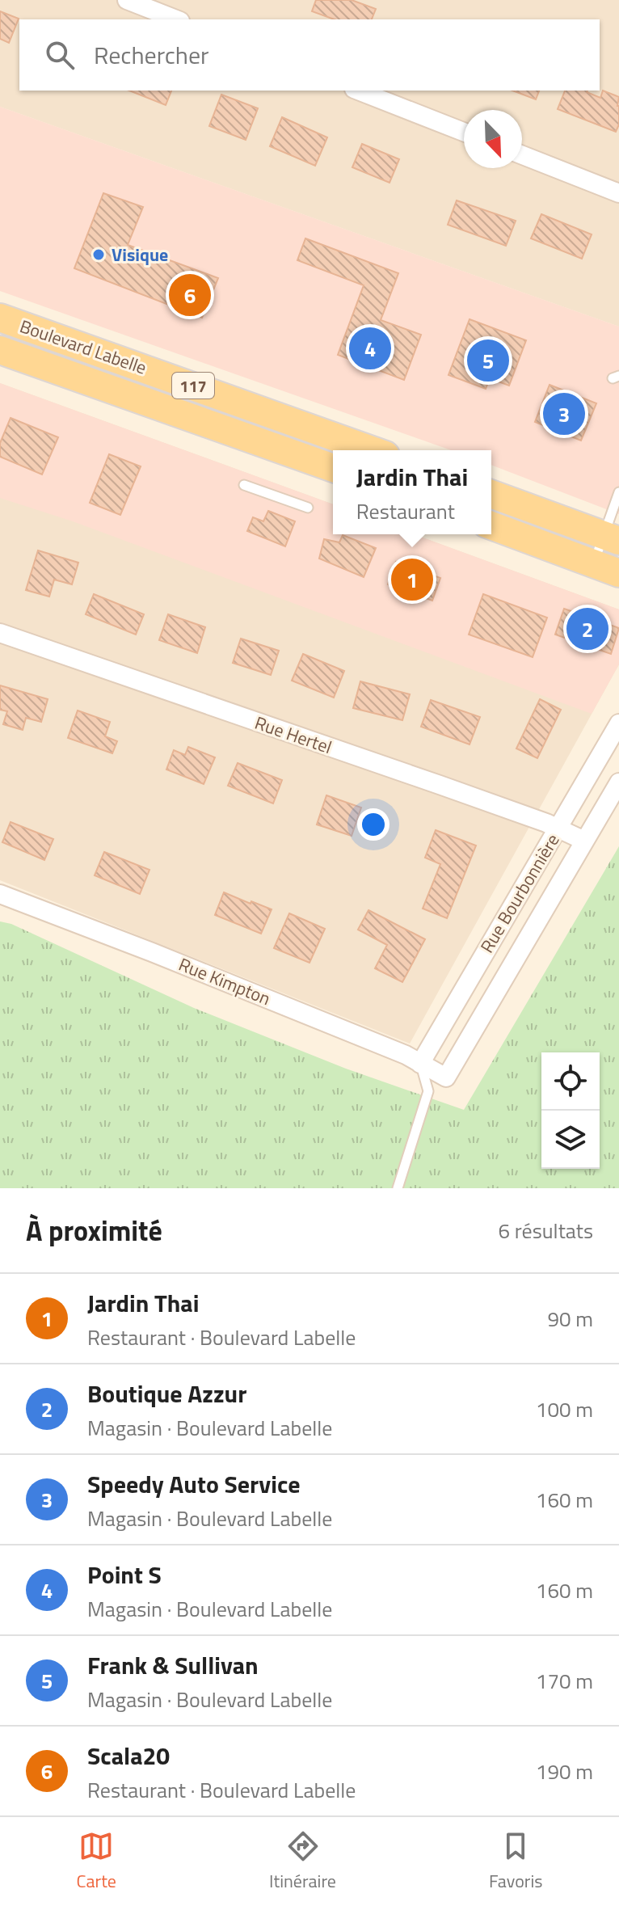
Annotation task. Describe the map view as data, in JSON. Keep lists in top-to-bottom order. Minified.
{"streets":{"main road":["Boulevard Labelle","117"],"street":["Rue Hertel","Rue Bourbonnière","Rue Kimpton"]},"crossings":[["Rue Hertel","Rue Bourbonnière"],["Rue Bourbonnière","Rue Kimpton"]],"places":["Visique"],"north":"bottom right","page":{"search":"Rechercher","pins":["6","4","5","3","1","2"],"popup":["Jardin Thai","Restaurant"],"heading":["À proximité","6 résultats"],"list":[{"mark":"1","name":"Jardin Thai","note":"Restaurant · Boulevard Labelle","value":"90 m"},{"mark":"2","name":"Boutique Azzur","note":"Magasin · Boulevard Labelle","value":"100 m"},{"mark":"3","name":"Speedy Auto Service","note":"Magasin · Boulevard Labelle","value":"160 m"},{"mark":"4","name":"Point S","note":"Magasin · Boulevard Labelle","value":"160 m"},{"mark":"5","name":"Frank & Sullivan","note":"Magasin · Boulevard Labelle","value":"170 m"},{"mark":"6","name":"Scala20","note":"Restaurant · Boulevard Labelle","value":"190 m"}],"nav":["Carte","Itinéraire","Favoris"]}}
